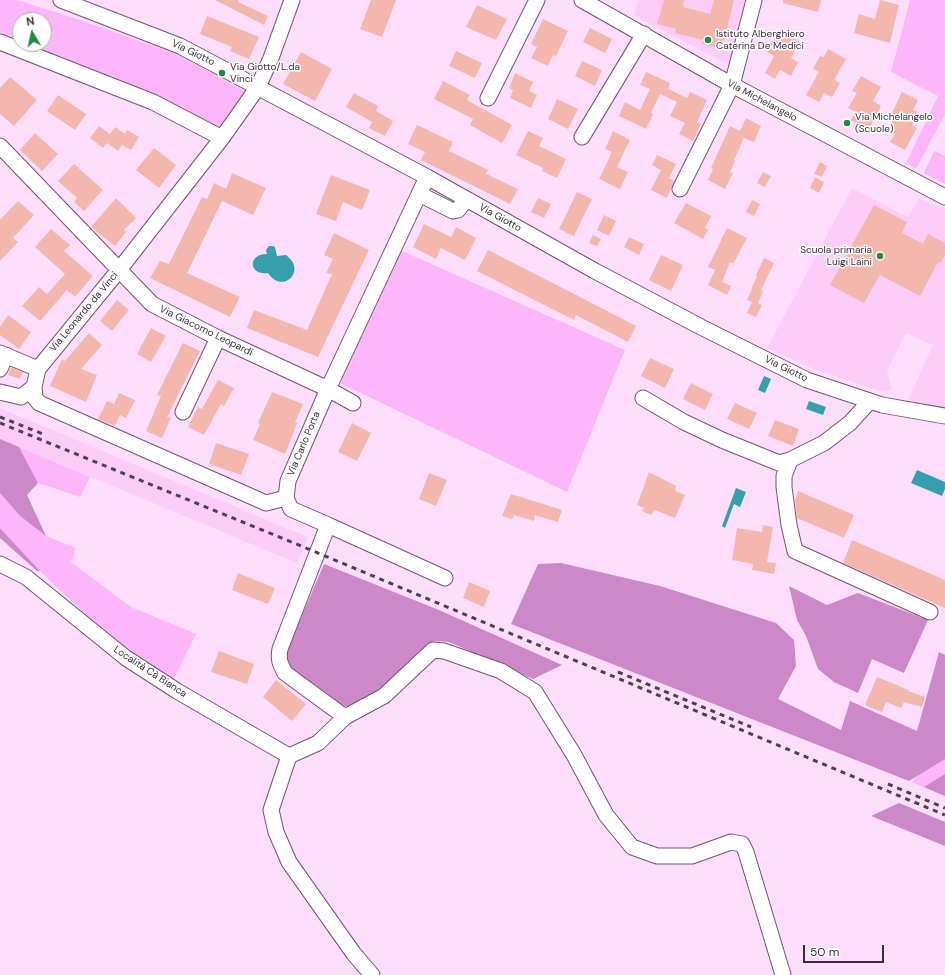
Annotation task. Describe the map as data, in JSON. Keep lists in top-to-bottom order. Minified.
{"streets":{"street":["Via Giotto","Via Michelangelo","Via Leonardo da Vinci","Via Giacomo Leopardi","Via Carlo Porta","Località Cà Bianca"]},"crossings":[["Via Giotto","Via Leonardo da Vinci"],["Via Giotto","Via Carlo Porta"],["Via Leonardo da Vinci","Via Giacomo Leopardi"],["Via Giacomo Leopardi","Via Carlo Porta"]],"places":["Istituto Alberghiero Caterina De Medici","Via Giotto/L.da Vinci","Via Michelangelo (Scuole)","Scuola primaria Luigi Laini"],"scale_bar":"50 m","north":"top"}
